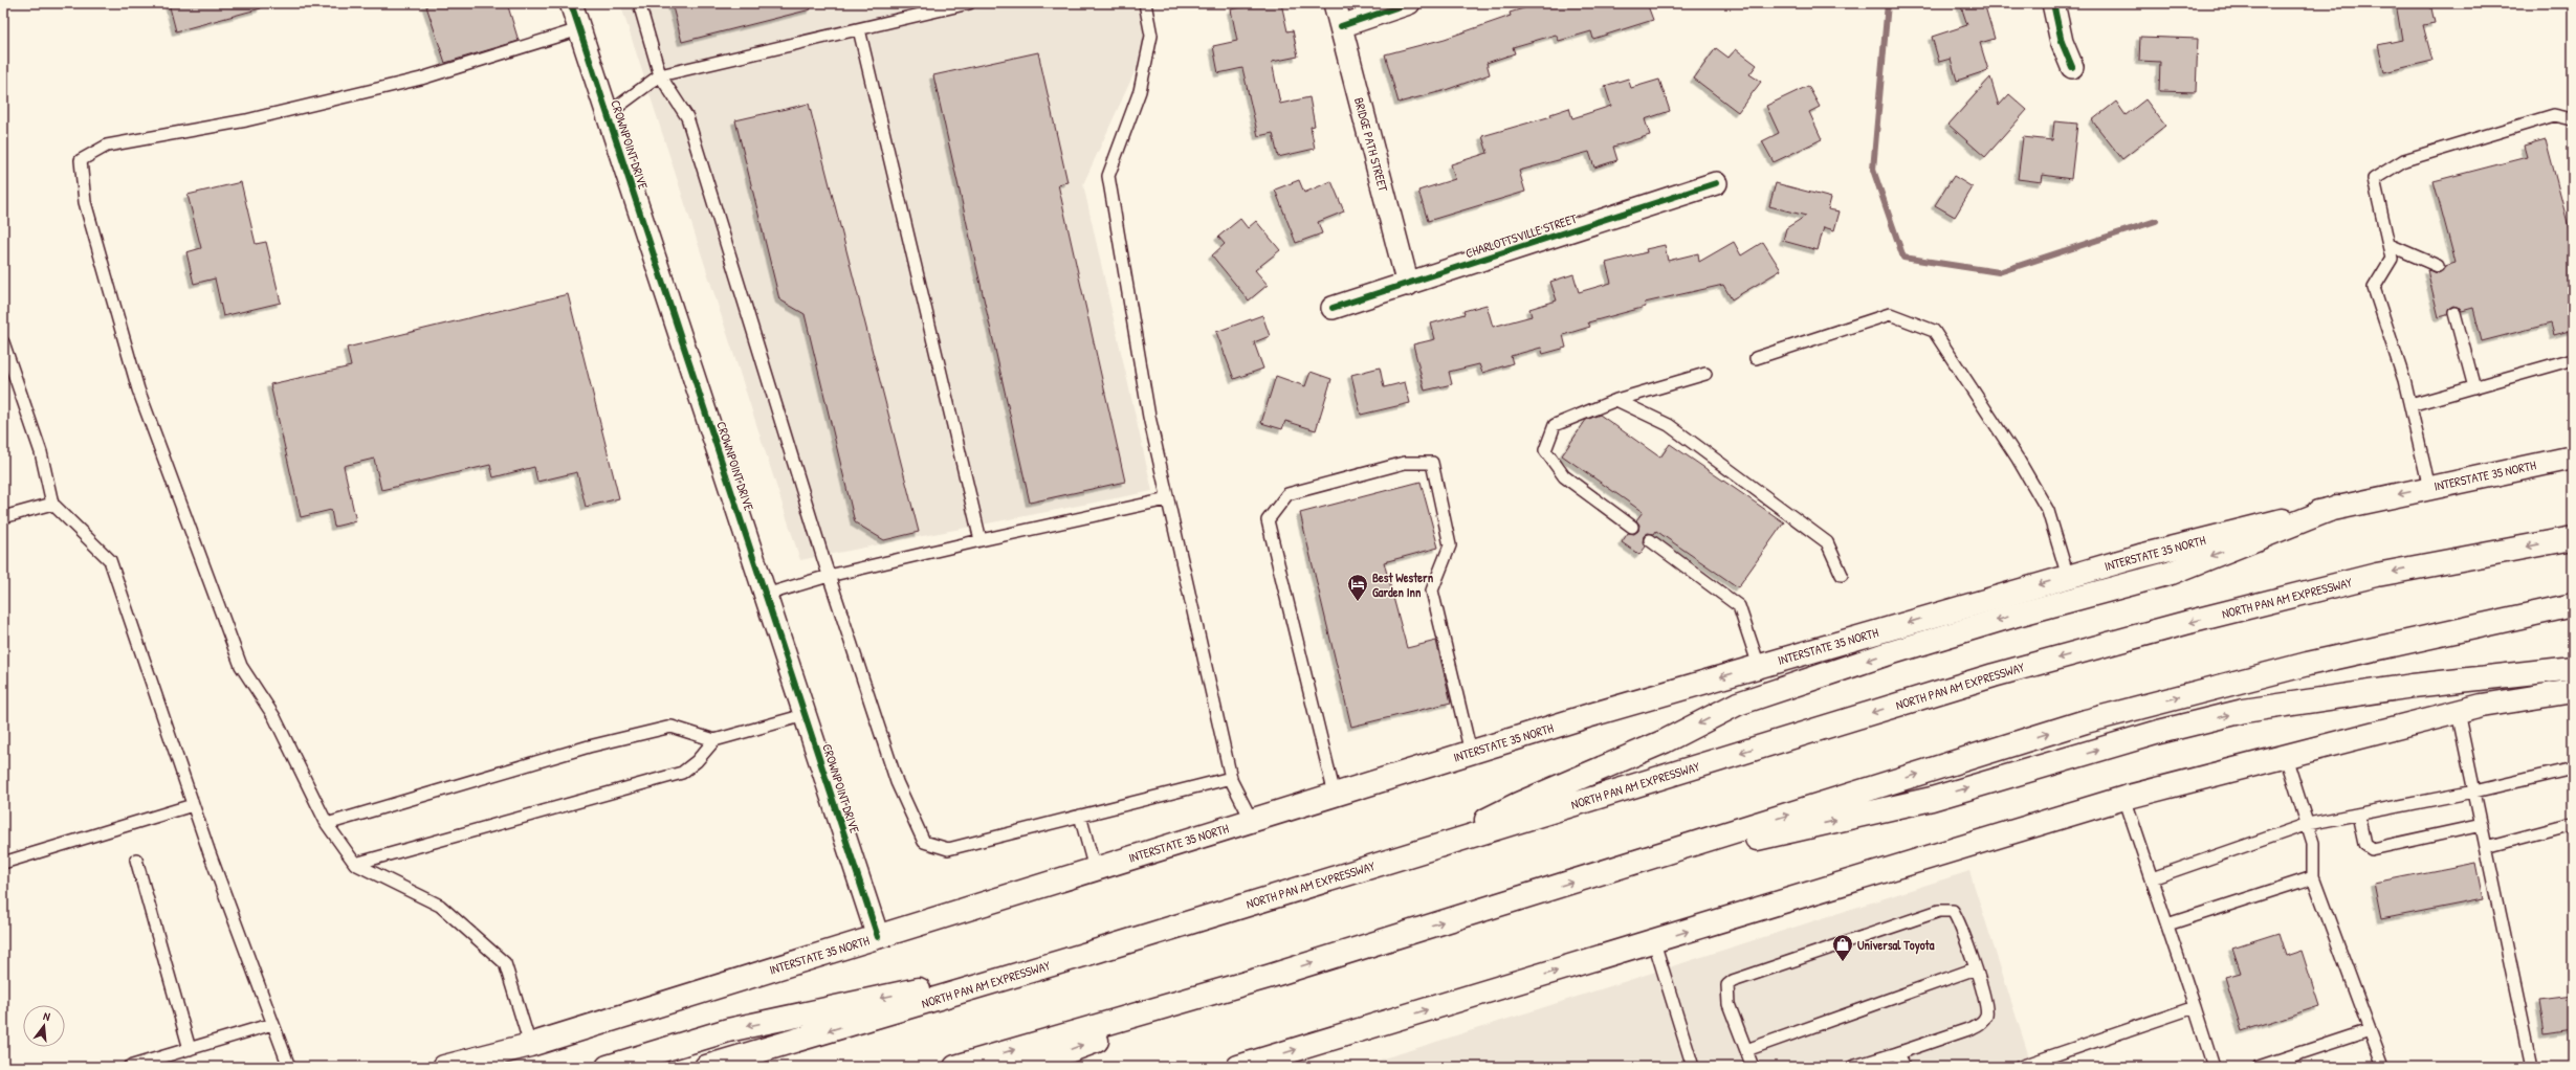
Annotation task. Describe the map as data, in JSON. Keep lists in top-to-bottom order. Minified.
{"streets":{"main road":["INTERSTATE 35 NORTH","NORTH PAN AM EXPRESSWAY"],"street":["CROWNPOINT DRIVE","BRIDGE PATH STREET","CHARLOTTSVILLE STREET"]},"crossings":[["CROWNPOINT DRIVE","INTERSTATE 35 NORTH"],["BRIDGE PATH STREET","CHARLOTTSVILLE STREET"]],"places":{"hotel":["Best Western Garden Inn"],"shop":["Universal Toyota"]},"north":"top"}
